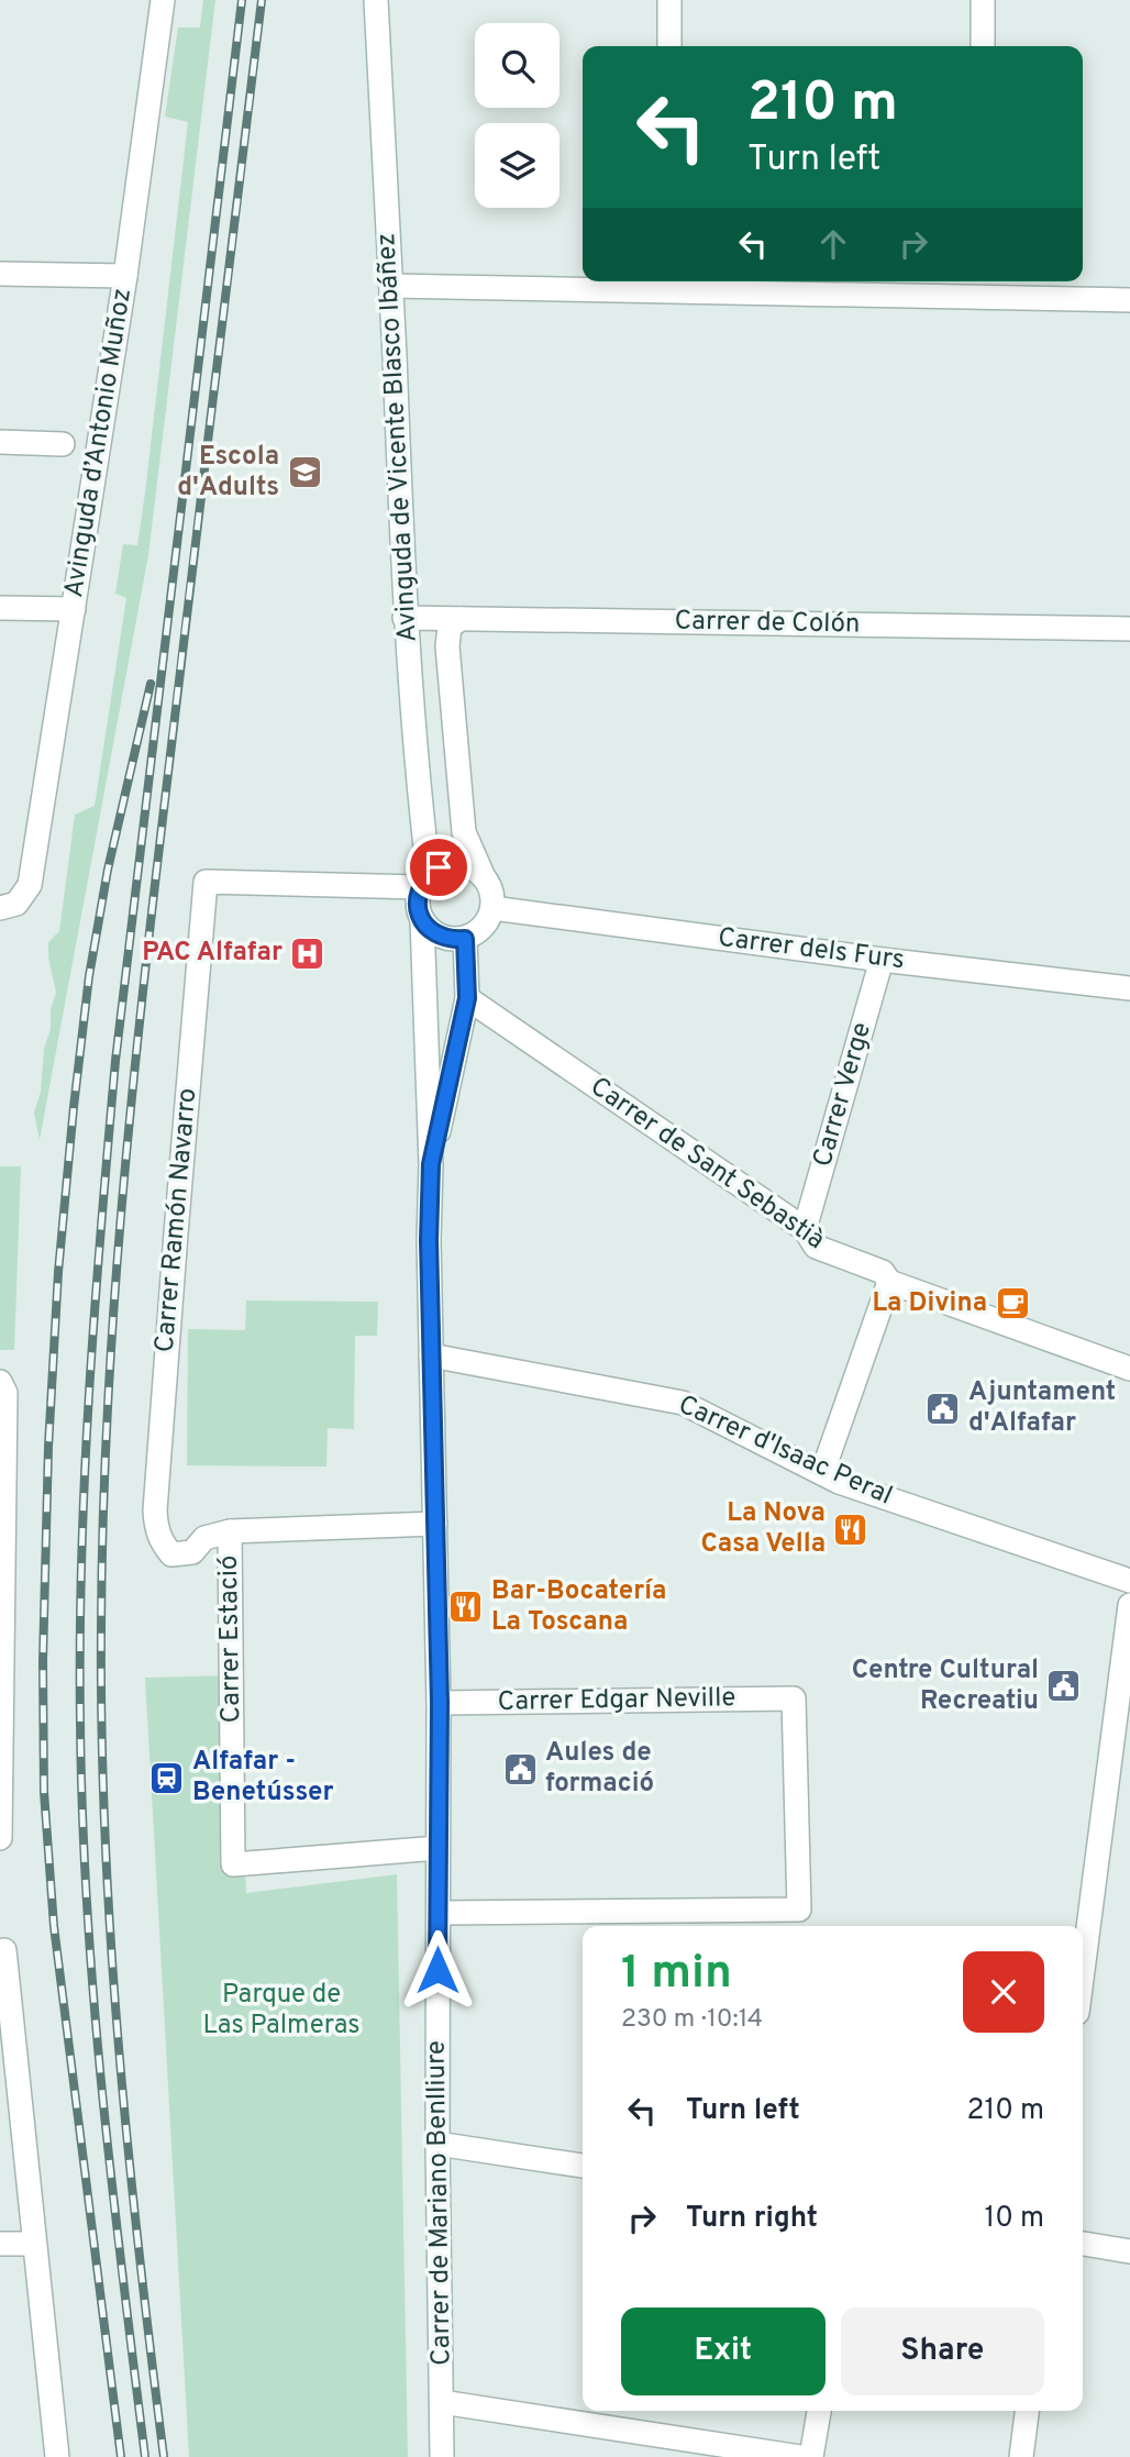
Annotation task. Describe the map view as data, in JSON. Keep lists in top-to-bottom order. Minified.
{"streets":{"street":["Avinguda de Vicente Blasco Ibáñez","Avinguda d’Antonio Muñoz","Carrer de Colón","Carrer dels Furs","Carrer Verge","Carrer de Sant Sebastià","Carrer Ramón Navarro","Carrer d'Isaac Peral","Carrer Estació","Carrer Edgar Neville","Carrer de Mariano Benlliure"]},"crossings":[["Avinguda de Vicente Blasco Ibáñez","Carrer de Colón"],["Avinguda de Vicente Blasco Ibáñez","Carrer dels Furs"],["Avinguda de Vicente Blasco Ibáñez","Carrer Ramón Navarro"],["Avinguda de Vicente Blasco Ibáñez","Carrer de Mariano Benlliure"],["Carrer dels Furs","Carrer Verge"],["Carrer dels Furs","Carrer Ramón Navarro"],["Carrer dels Furs","Carrer de Mariano Benlliure"],["Carrer Verge","Carrer de Sant Sebastià"],["Carrer de Sant Sebastià","Carrer de Mariano Benlliure"],["Carrer Ramón Navarro","Carrer Estació"],["Carrer Ramón Navarro","Carrer de Mariano Benlliure"],["Carrer d'Isaac Peral","Carrer de Mariano Benlliure"],["Carrer Estació","Carrer de Mariano Benlliure"],["Carrer Edgar Neville","Carrer de Mariano Benlliure"]],"parks":["Parque de Las Palmeras"],"places":{"school or university":["Escola d'Adults"],"hospital":["PAC Alfafar"],"cafe":["La Divina"],"public building":["Ajuntament d'Alfafar","Centre Cultural Recreatiu","Aules de formació"],"restaurant":["La Nova Casa Vella","Bar-Bocatería La Toscana"],"station":["Alfafar - Benetússer"]},"page":{"turn":["210 m","Turn left"],"heading":["1 min","230 m · 10:14"],"list":[{"name":"Turn left","value":"210 m"},{"name":"Turn right","value":"10 m"}],"buttons":["Exit","Share"]}}
